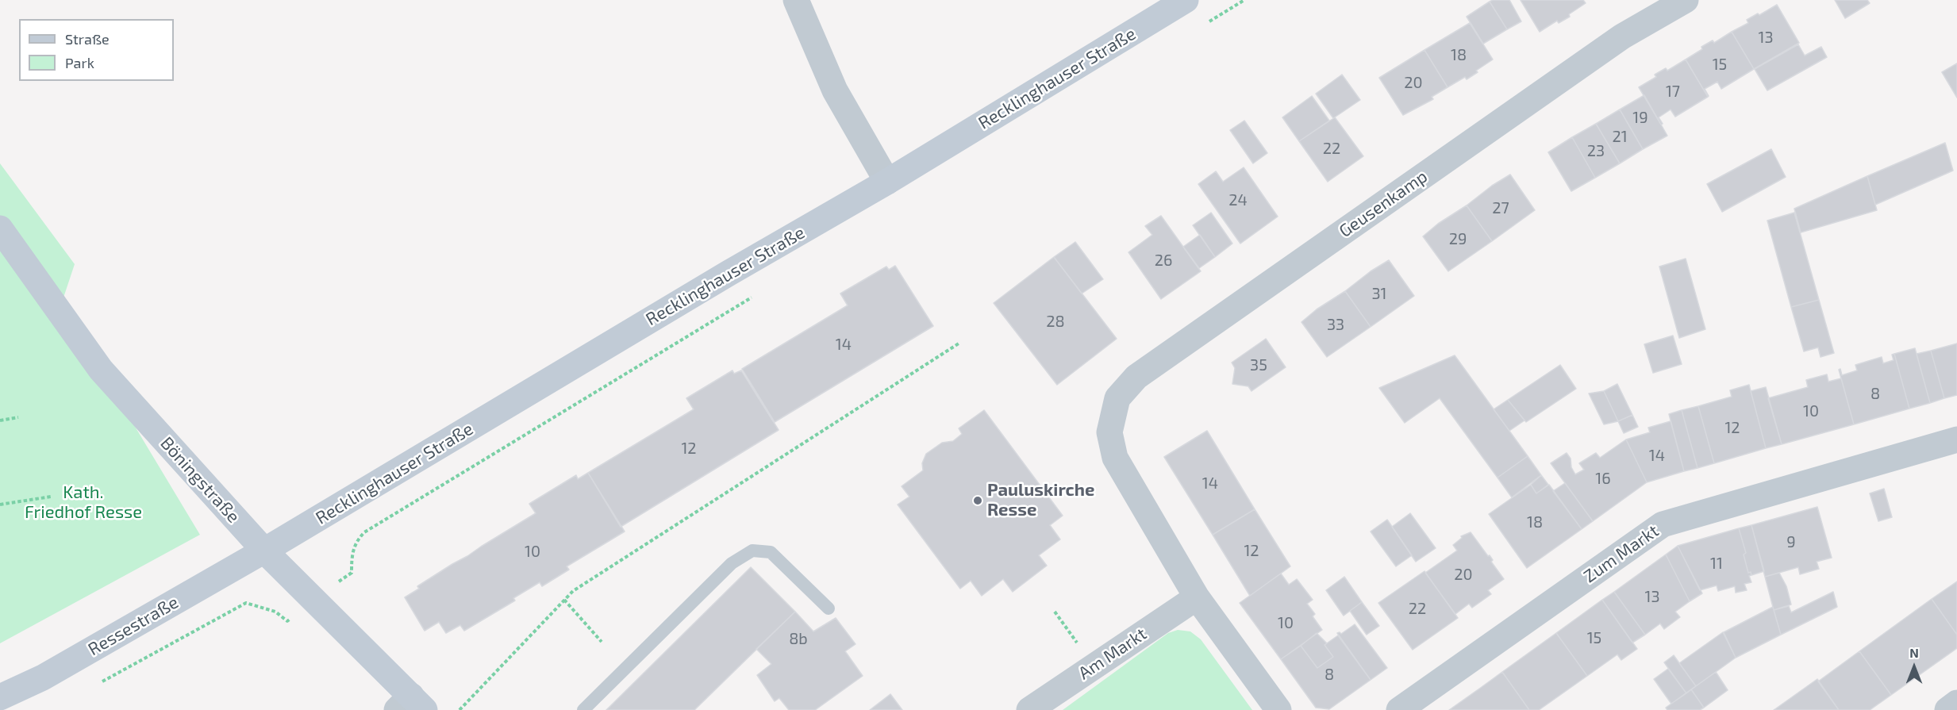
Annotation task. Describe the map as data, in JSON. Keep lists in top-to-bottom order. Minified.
{"streets":{"main road":["Recklinghauser Straße","Böningstraße","Ressestraße"],"street":["Geusenkamp","Zum Markt","Am Markt"]},"crossings":[["Recklinghauser Straße","Böningstraße"],["Recklinghauser Straße","Ressestraße"],["Geusenkamp","Am Markt"],["Böningstraße","Ressestraße"]],"parks":["Kath. Friedhof Resse"],"places":["Pauluskirche Resse"],"house_numbers":["13","18","15","20","17","19","21","22","23","24","27","29","26","31","28","33","14","35","8","10","12","12","14","16","14","18","9","12","10","11","20","13","22","10","15","8b","8"],"legend":["Straße","Park"],"north":"top"}
